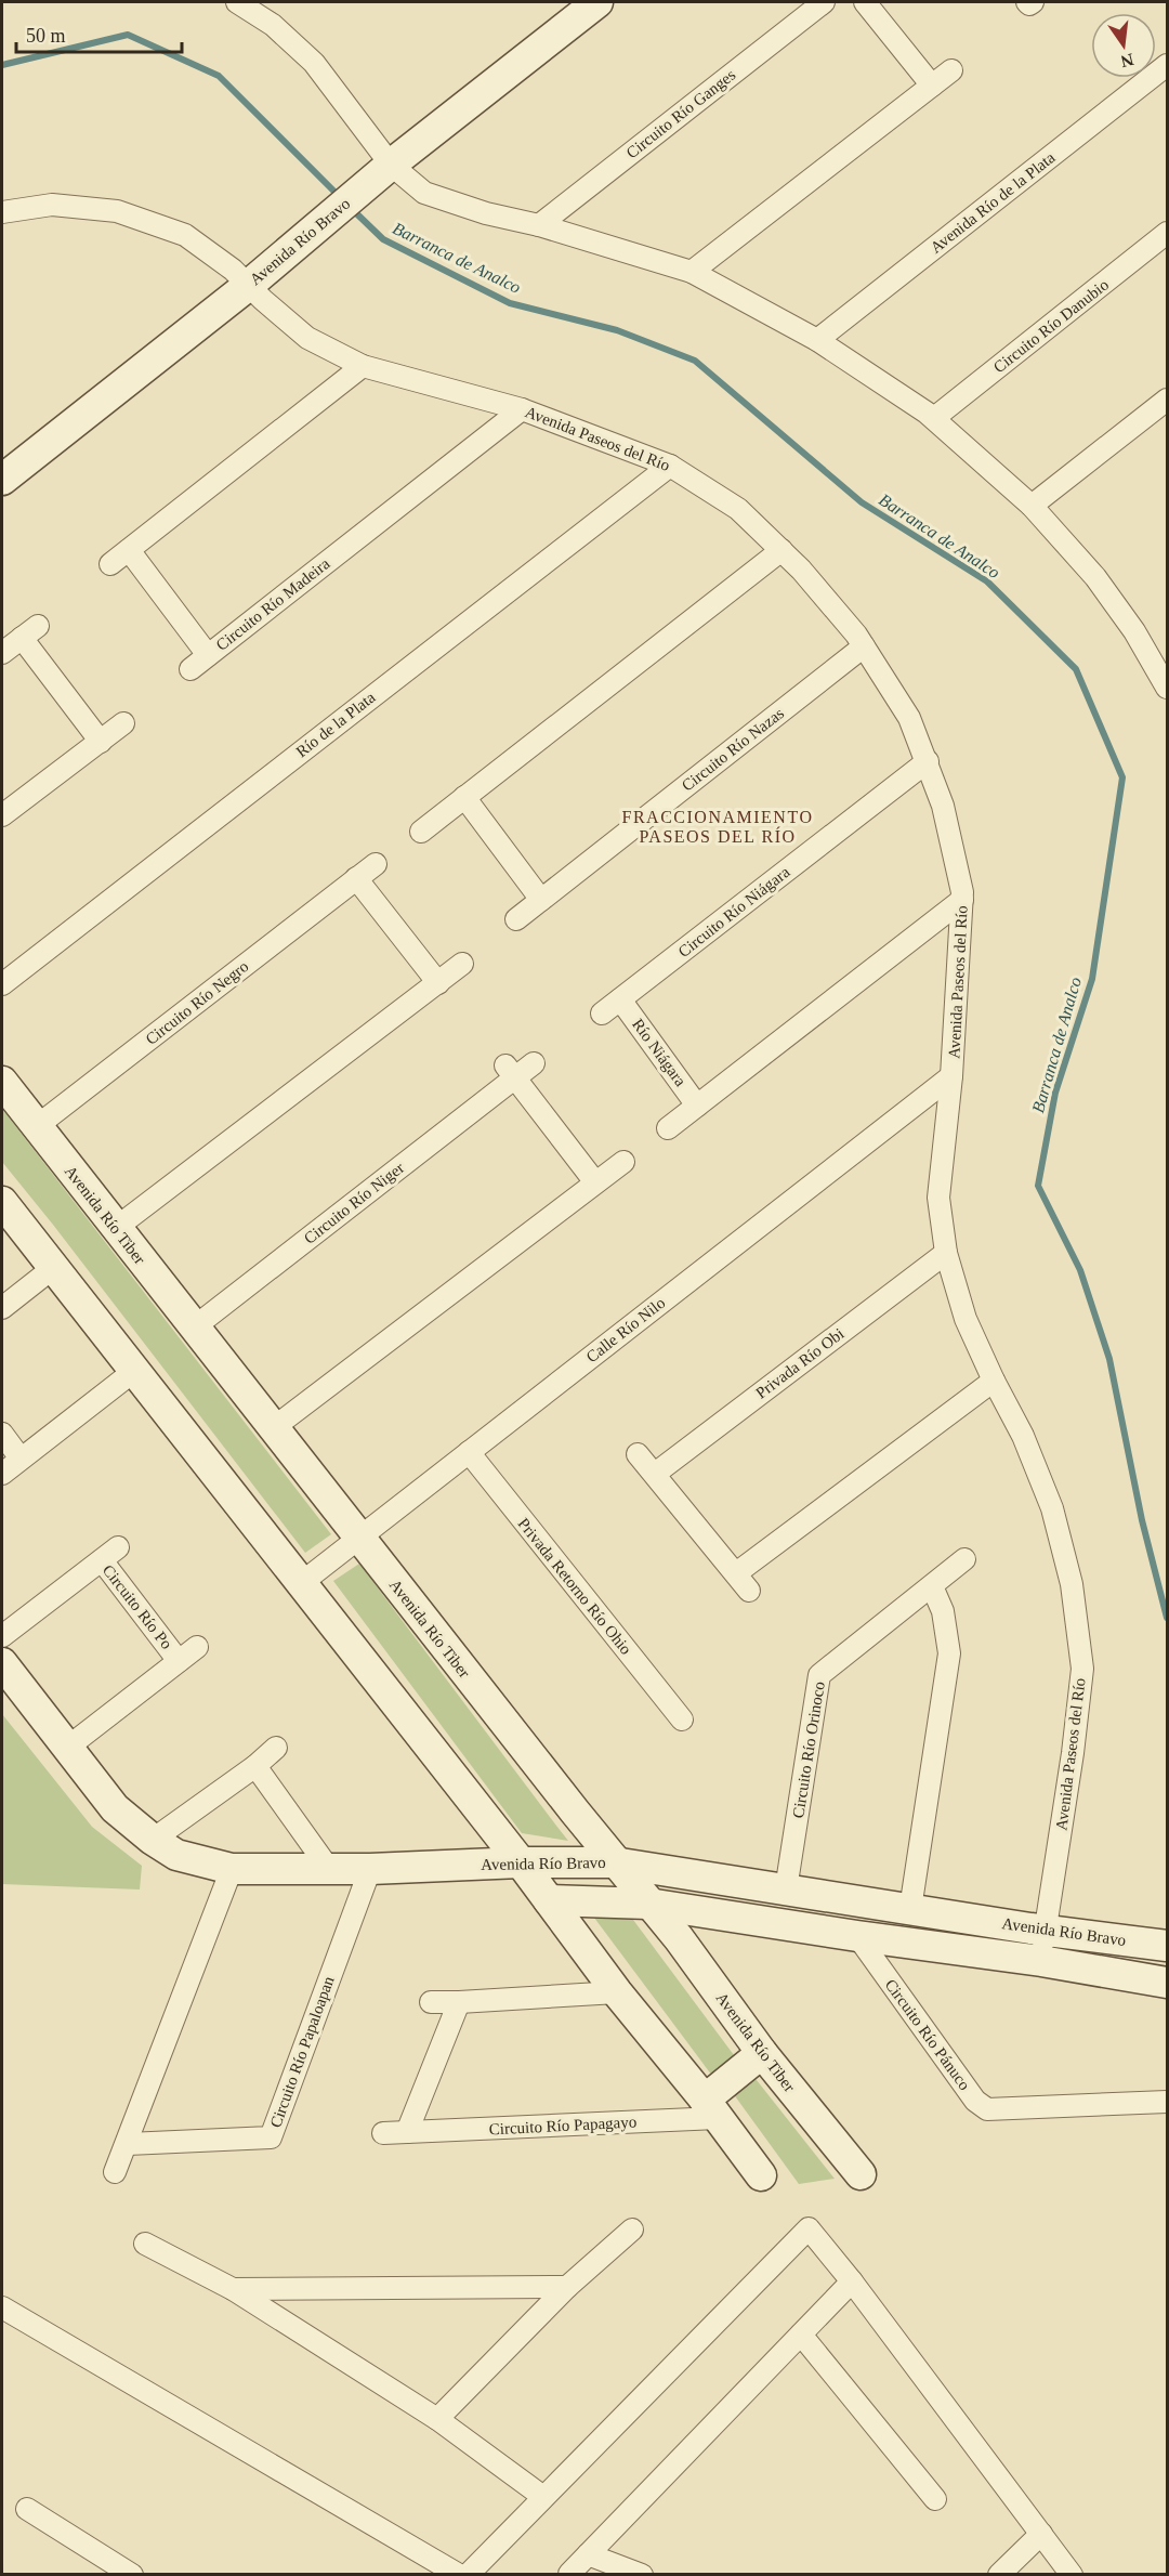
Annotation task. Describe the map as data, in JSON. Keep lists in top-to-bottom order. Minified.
{"streets":{"street":["Circuito Río Ganges","Avenida Río de la Plata","Avenida Río Bravo","Circuito Río Danubio","Avenida Paseos del Río","Circuito Río Madeira","Río de la Plata","Circuito Río Nazas","Circuito Río Niágara","Circuito Río Negro","Río Niágara","Circuito Río Niger","Avenida Río Tiber","Calle Río Nilo","Privada Río Obi","Privada Retorno Río Ohio","Circuito Río Po","Circuito Río Orinoco","Circuito Río Pánuco","Circuito Río Papaloapan","Circuito Río Papagayo"]},"crossings":[["Avenida Río Bravo","Avenida Paseos del Río"],["Avenida Río Bravo","Avenida Río Tiber"],["Avenida Río Bravo","Circuito Río Po"],["Avenida Río Bravo","Circuito Río Orinoco"],["Avenida Río Bravo","Circuito Río Pánuco"],["Avenida Río Bravo","Circuito Río Papaloapan"],["Avenida Paseos del Río","Circuito Río Madeira"],["Avenida Paseos del Río","Río de la Plata"],["Avenida Paseos del Río","Circuito Río Nazas"],["Avenida Paseos del Río","Circuito Río Niágara"],["Avenida Paseos del Río","Calle Río Nilo"],["Avenida Paseos del Río","Privada Río Obi"],["Circuito Río Niágara","Río Niágara"],["Circuito Río Negro","Avenida Río Tiber"],["Circuito Río Niger","Avenida Río Tiber"],["Avenida Río Tiber","Calle Río Nilo"],["Calle Río Nilo","Privada Retorno Río Ohio"]],"districts":["FRACCIONAMIENTO PASEOS DEL RÍO"],"water":["Barranca de Analco"],"scale_bar":"50 m","north":"bottom"}
